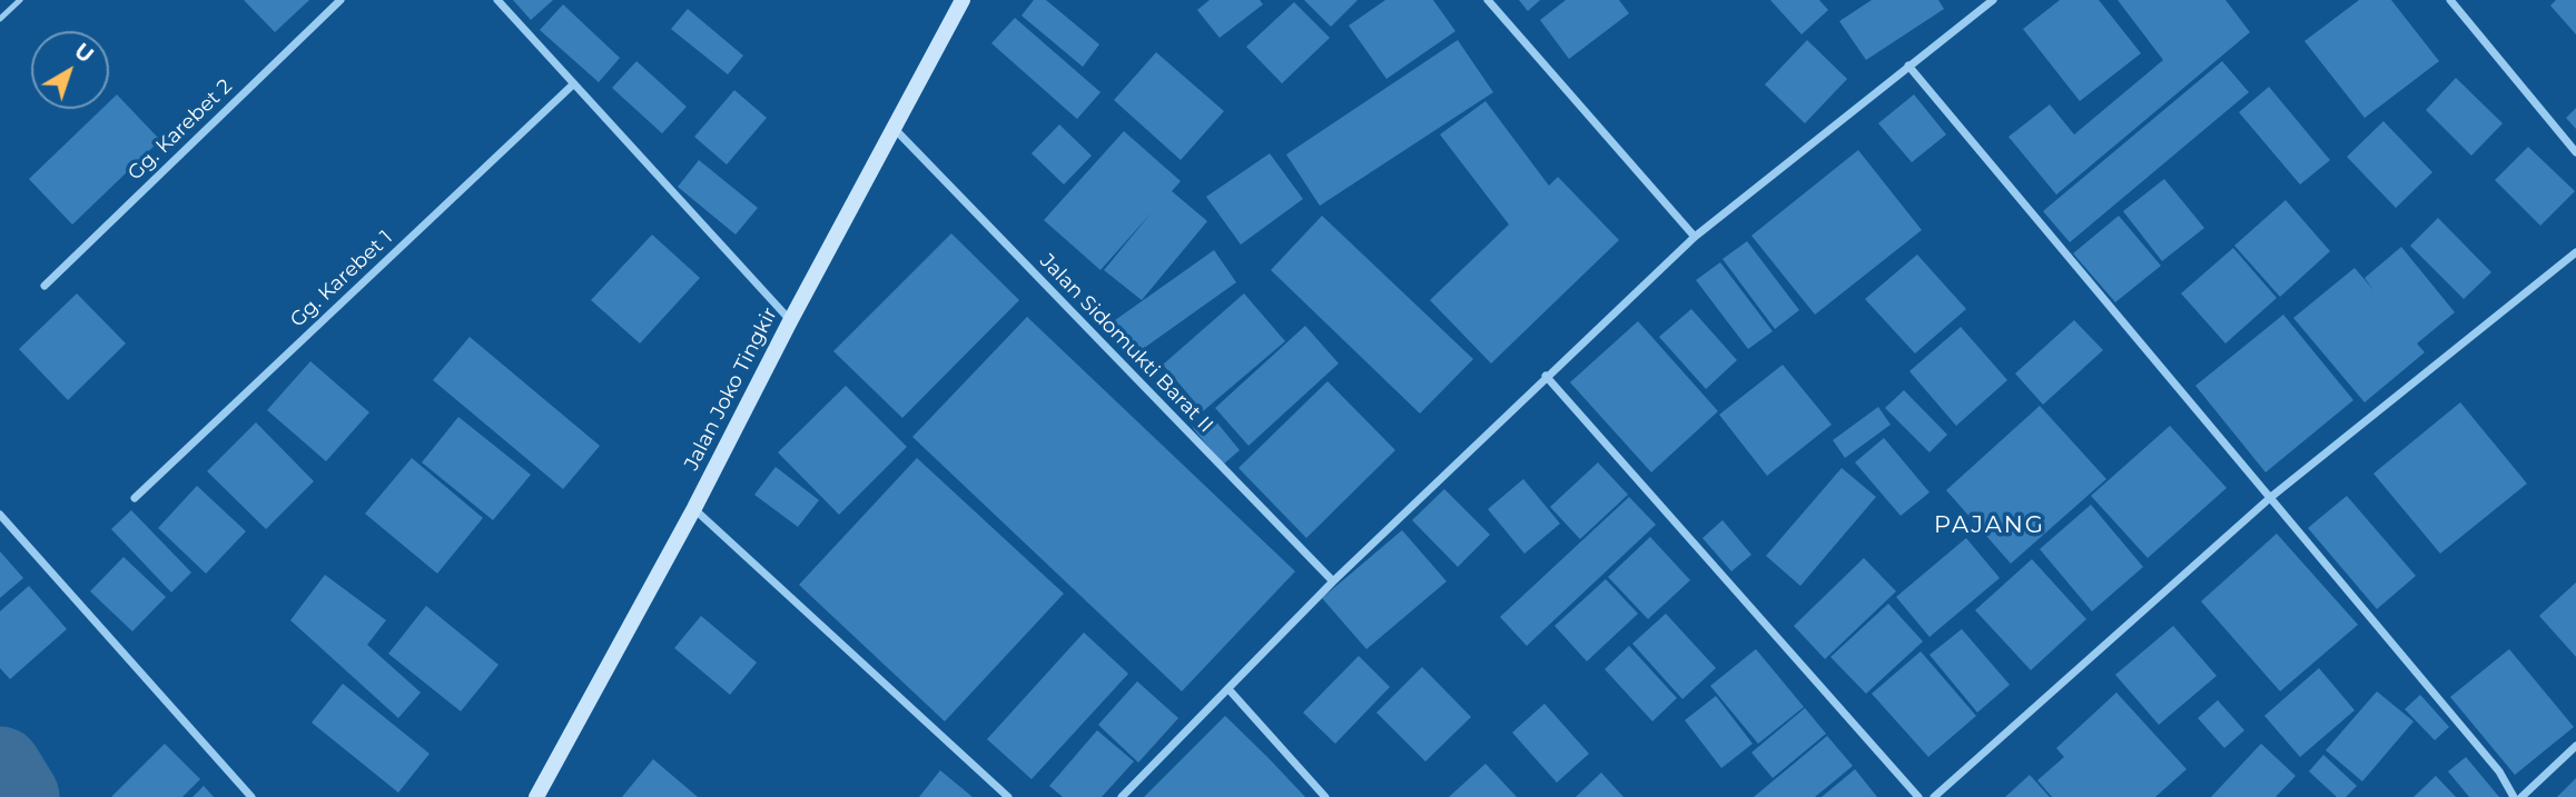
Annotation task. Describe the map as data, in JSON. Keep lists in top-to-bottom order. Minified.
{"streets":{"main road":["Jalan Joko Tingkir"],"street":["Gg. Karebet 2","Gg. Karebet 1","Jalan Sidomukti Barat II"]},"crossings":[["Jalan Sidomukti Barat II","Jalan Joko Tingkir"]],"districts":["PAJANG"],"north":"top right"}
